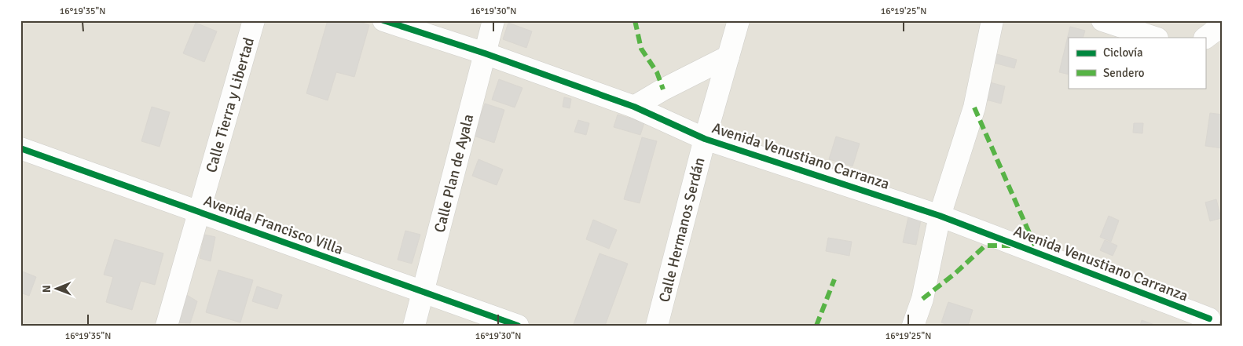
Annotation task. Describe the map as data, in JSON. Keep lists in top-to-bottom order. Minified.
{"streets":{"street":["Calle Tierra y Libertad","Avenida Venustiano Carranza","Calle Plan de Ayala","Avenida Francisco Villa","Calle Hermanos Serdán"]},"crossings":[["Calle Tierra y Libertad","Avenida Francisco Villa"],["Avenida Venustiano Carranza","Calle Plan de Ayala"],["Avenida Venustiano Carranza","Calle Hermanos Serdán"],["Calle Plan de Ayala","Avenida Francisco Villa"]],"legend":["Ciclovía","Sendero"],"north":"left","coordinates":["16°19'35\"N","16°19'30\"N","16°19'25\"N"]}
